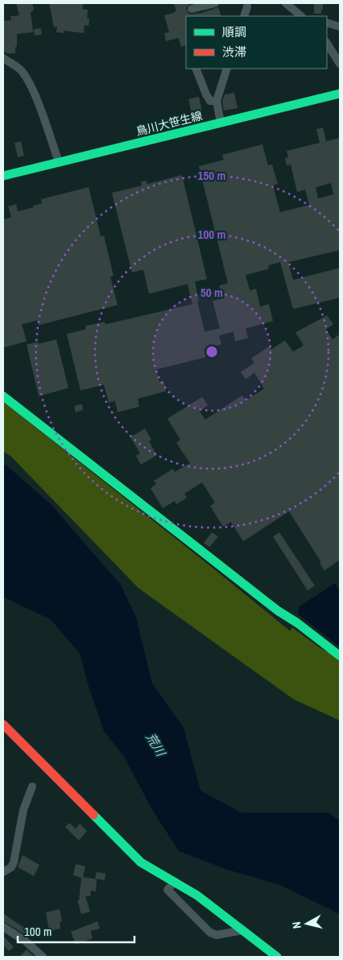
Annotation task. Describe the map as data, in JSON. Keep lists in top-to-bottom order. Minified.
{"streets":{"street":["鳥川大笹生線"]},"water":["荒川"],"legend":["順調","渋滞"],"scale_bar":"100 m","north":"left","rings":["150 m","100 m","50 m"]}
